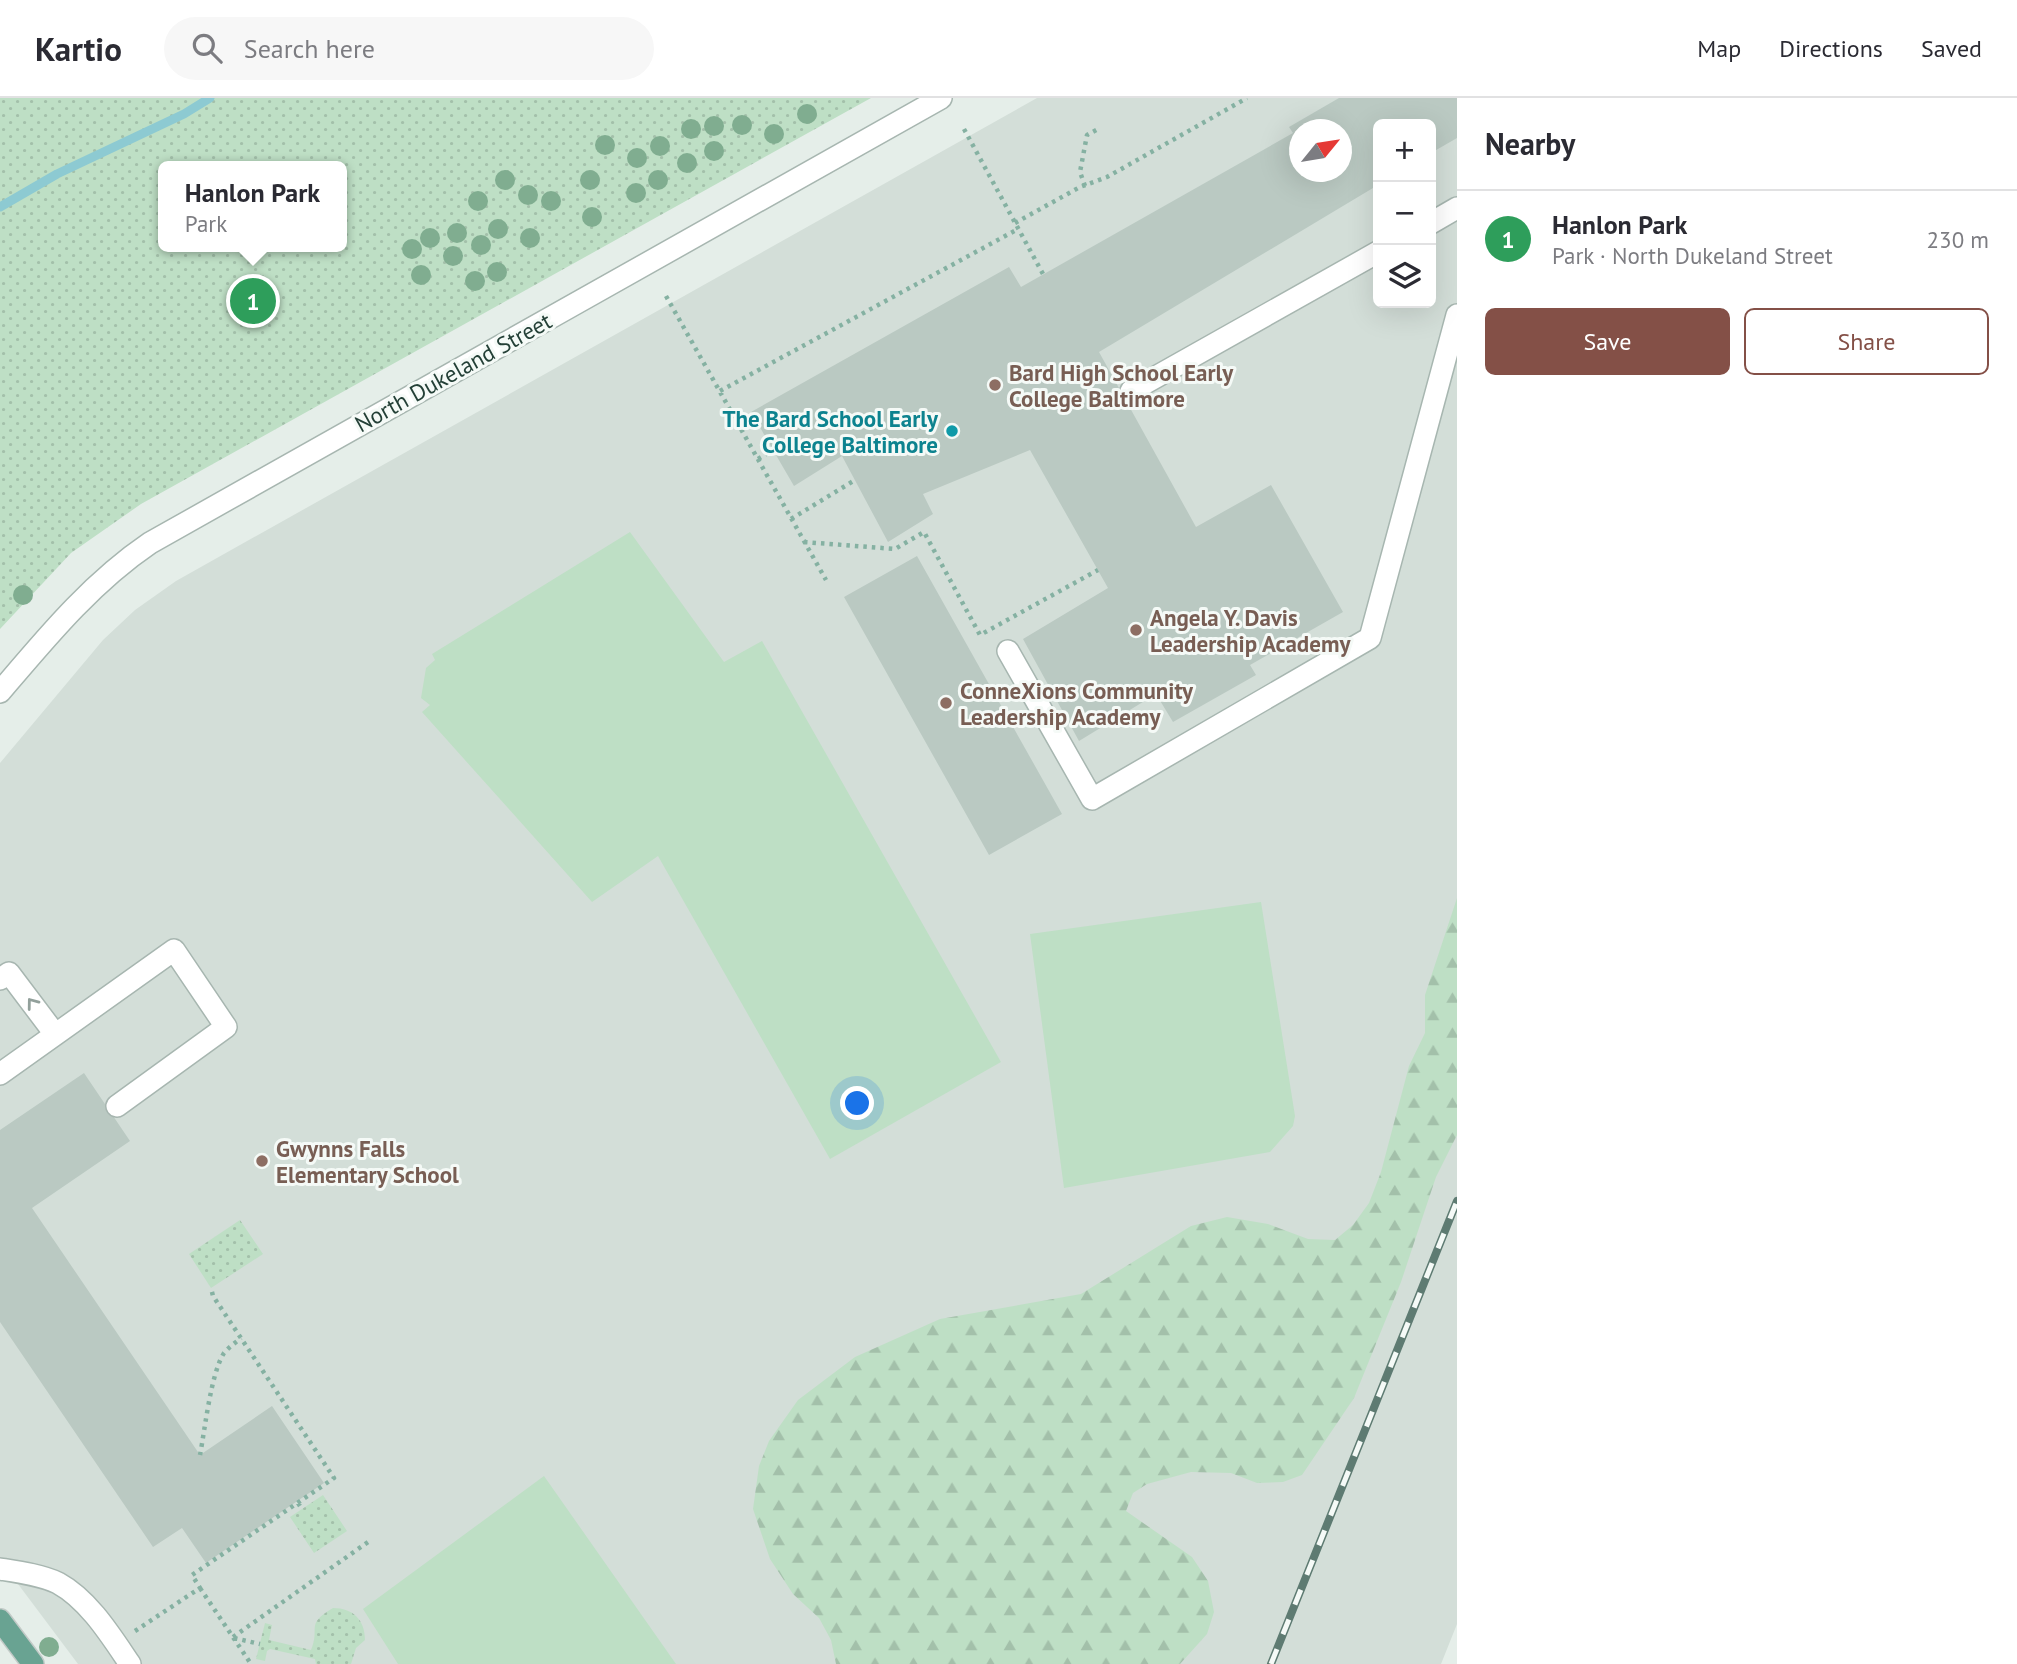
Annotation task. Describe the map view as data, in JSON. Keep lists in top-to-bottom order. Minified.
{"streets":{"street":["North Dukeland Street"]},"places":["Bard High School Early College Baltimore","The Bard School Early College Baltimore","Angela Y. Davis Leadership Academy","ConneXions Community Leadership Academy","Gwynns Falls Elementary School"],"north":"top right","page":{"header":"Kartio","search":"Search here","nav":["Map","Directions","Saved"],"heading":"Nearby","map_buttons":["+","−"],"popup":["Hanlon Park","Park"],"list":[{"mark":"1","name":"Hanlon Park","note":"Park · North Dukeland Street","value":"230 m"}],"pins":"1","buttons":["Save","Share"]}}
